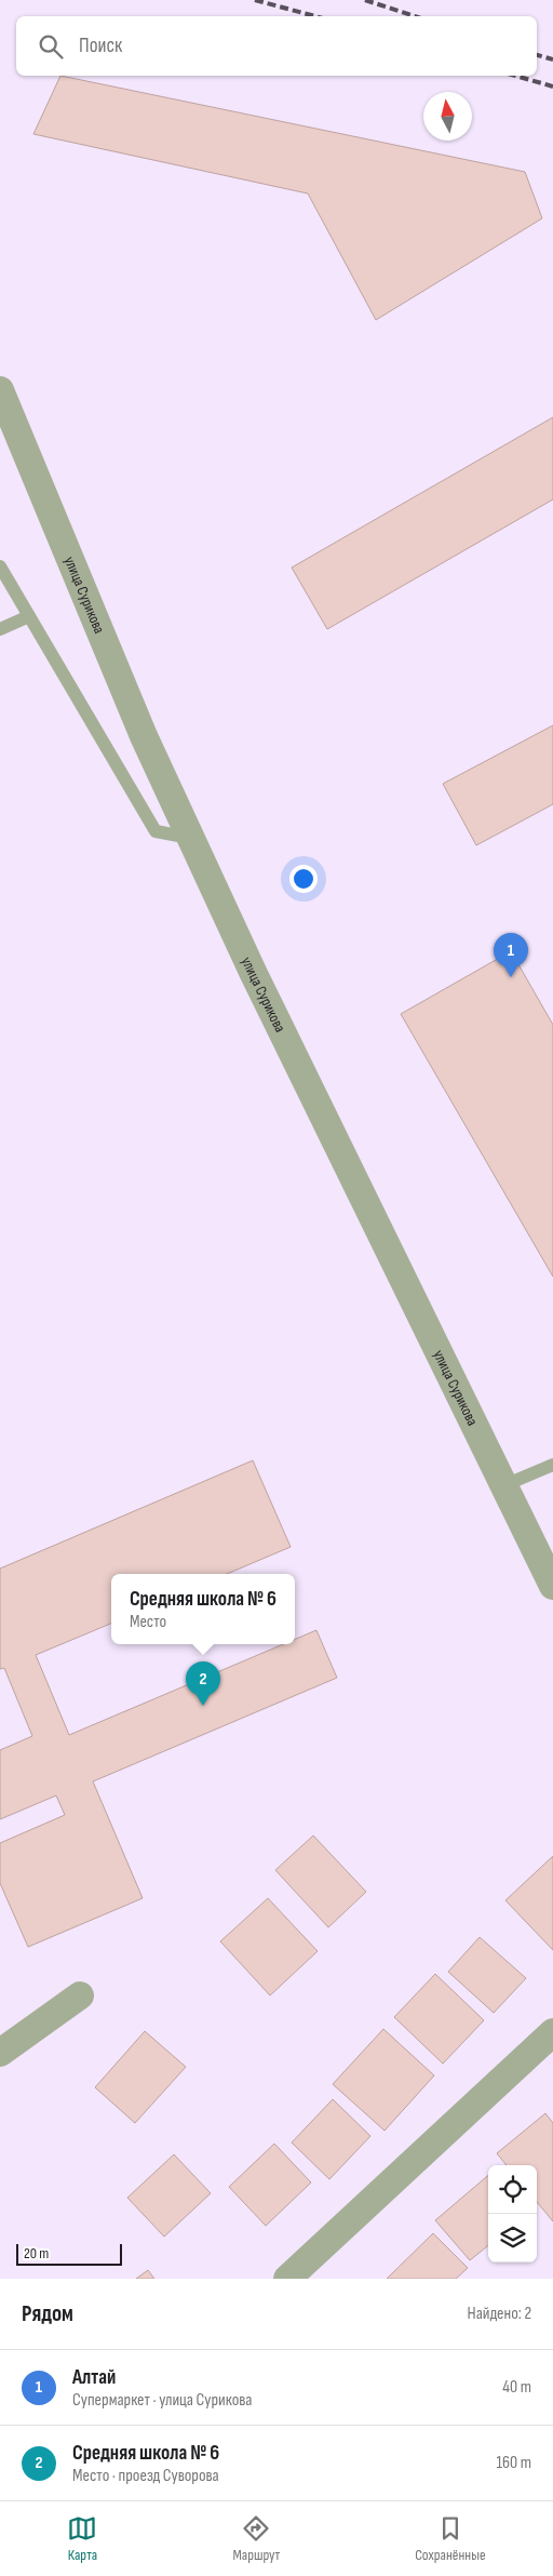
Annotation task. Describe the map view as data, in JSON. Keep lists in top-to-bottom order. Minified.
{"streets":{"street":["улица Сурикова"]},"scale_bar":"20 m","north":"top","page":{"search":"Поиск","pins":["1","2"],"popup":["Средняя школа № 6","Место"],"scale":"20 m","heading":["Рядом","Найдено: 2"],"list":[{"mark":"1","name":"Алтай","note":"Супермаркет · улица Сурикова","value":"40 m"},{"mark":"2","name":"Средняя школа № 6","note":"Место · проезд Суворова","value":"160 m"}],"nav":["Карта","Маршрут","Сохранённые"]}}
